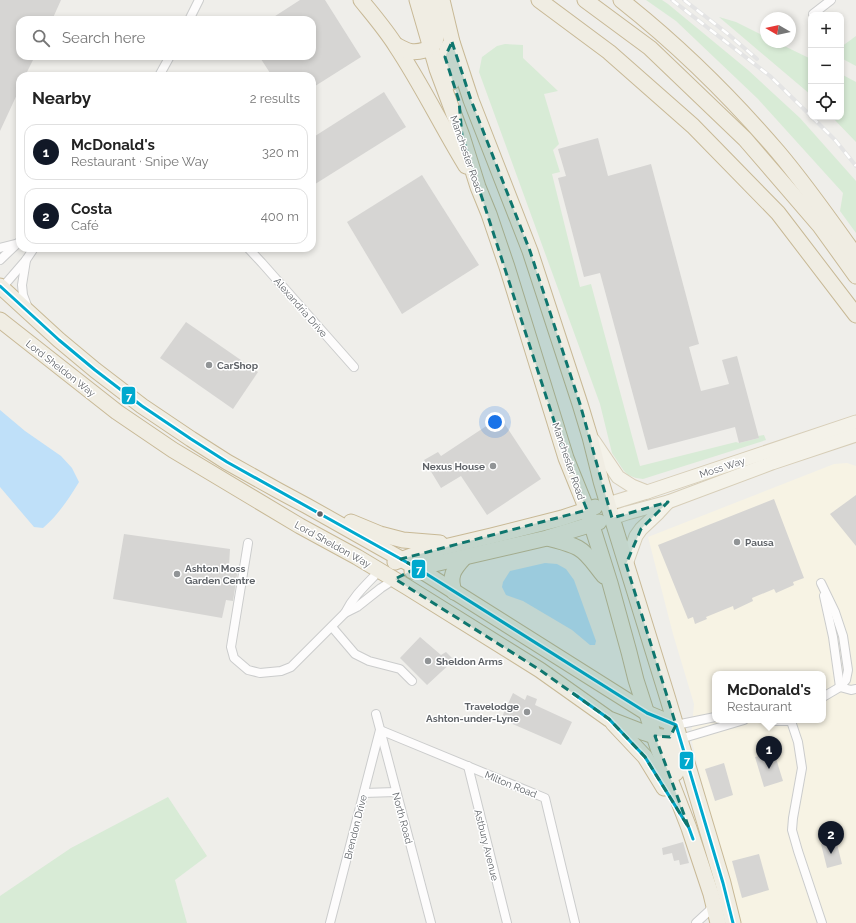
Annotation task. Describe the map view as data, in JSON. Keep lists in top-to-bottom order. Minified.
{"streets":{"highway":["Manchester Road","Lord Sheldon Way","Moss Way"],"street":["Alexandria Drive","Milton Road","North Road","Brendon Drive","Astbury Avenue"]},"crossings":[["Manchester Road","Lord Sheldon Way"],["Manchester Road","Moss Way"],["Milton Road","North Road"],["Milton Road","Brendon Drive"],["Milton Road","Astbury Avenue"],["North Road","Brendon Drive"]],"places":["CarShop","Nexus House","Pausa","Ashton Moss Garden Centre","Sheldon Arms","Travelodge Ashton-under-Lyne"],"lines":["transit line 7"],"north":"left","page":{"map_buttons":["+","−"],"search":"Search here","heading":["Nearby","2 results"],"list":[{"mark":"1","name":"McDonald's","note":"Restaurant · Snipe Way","value":"320 m"},{"mark":"2","name":"Costa","note":"Café","value":"400 m"}],"popup":["McDonald's","Restaurant"],"pins":["1","2"]}}
